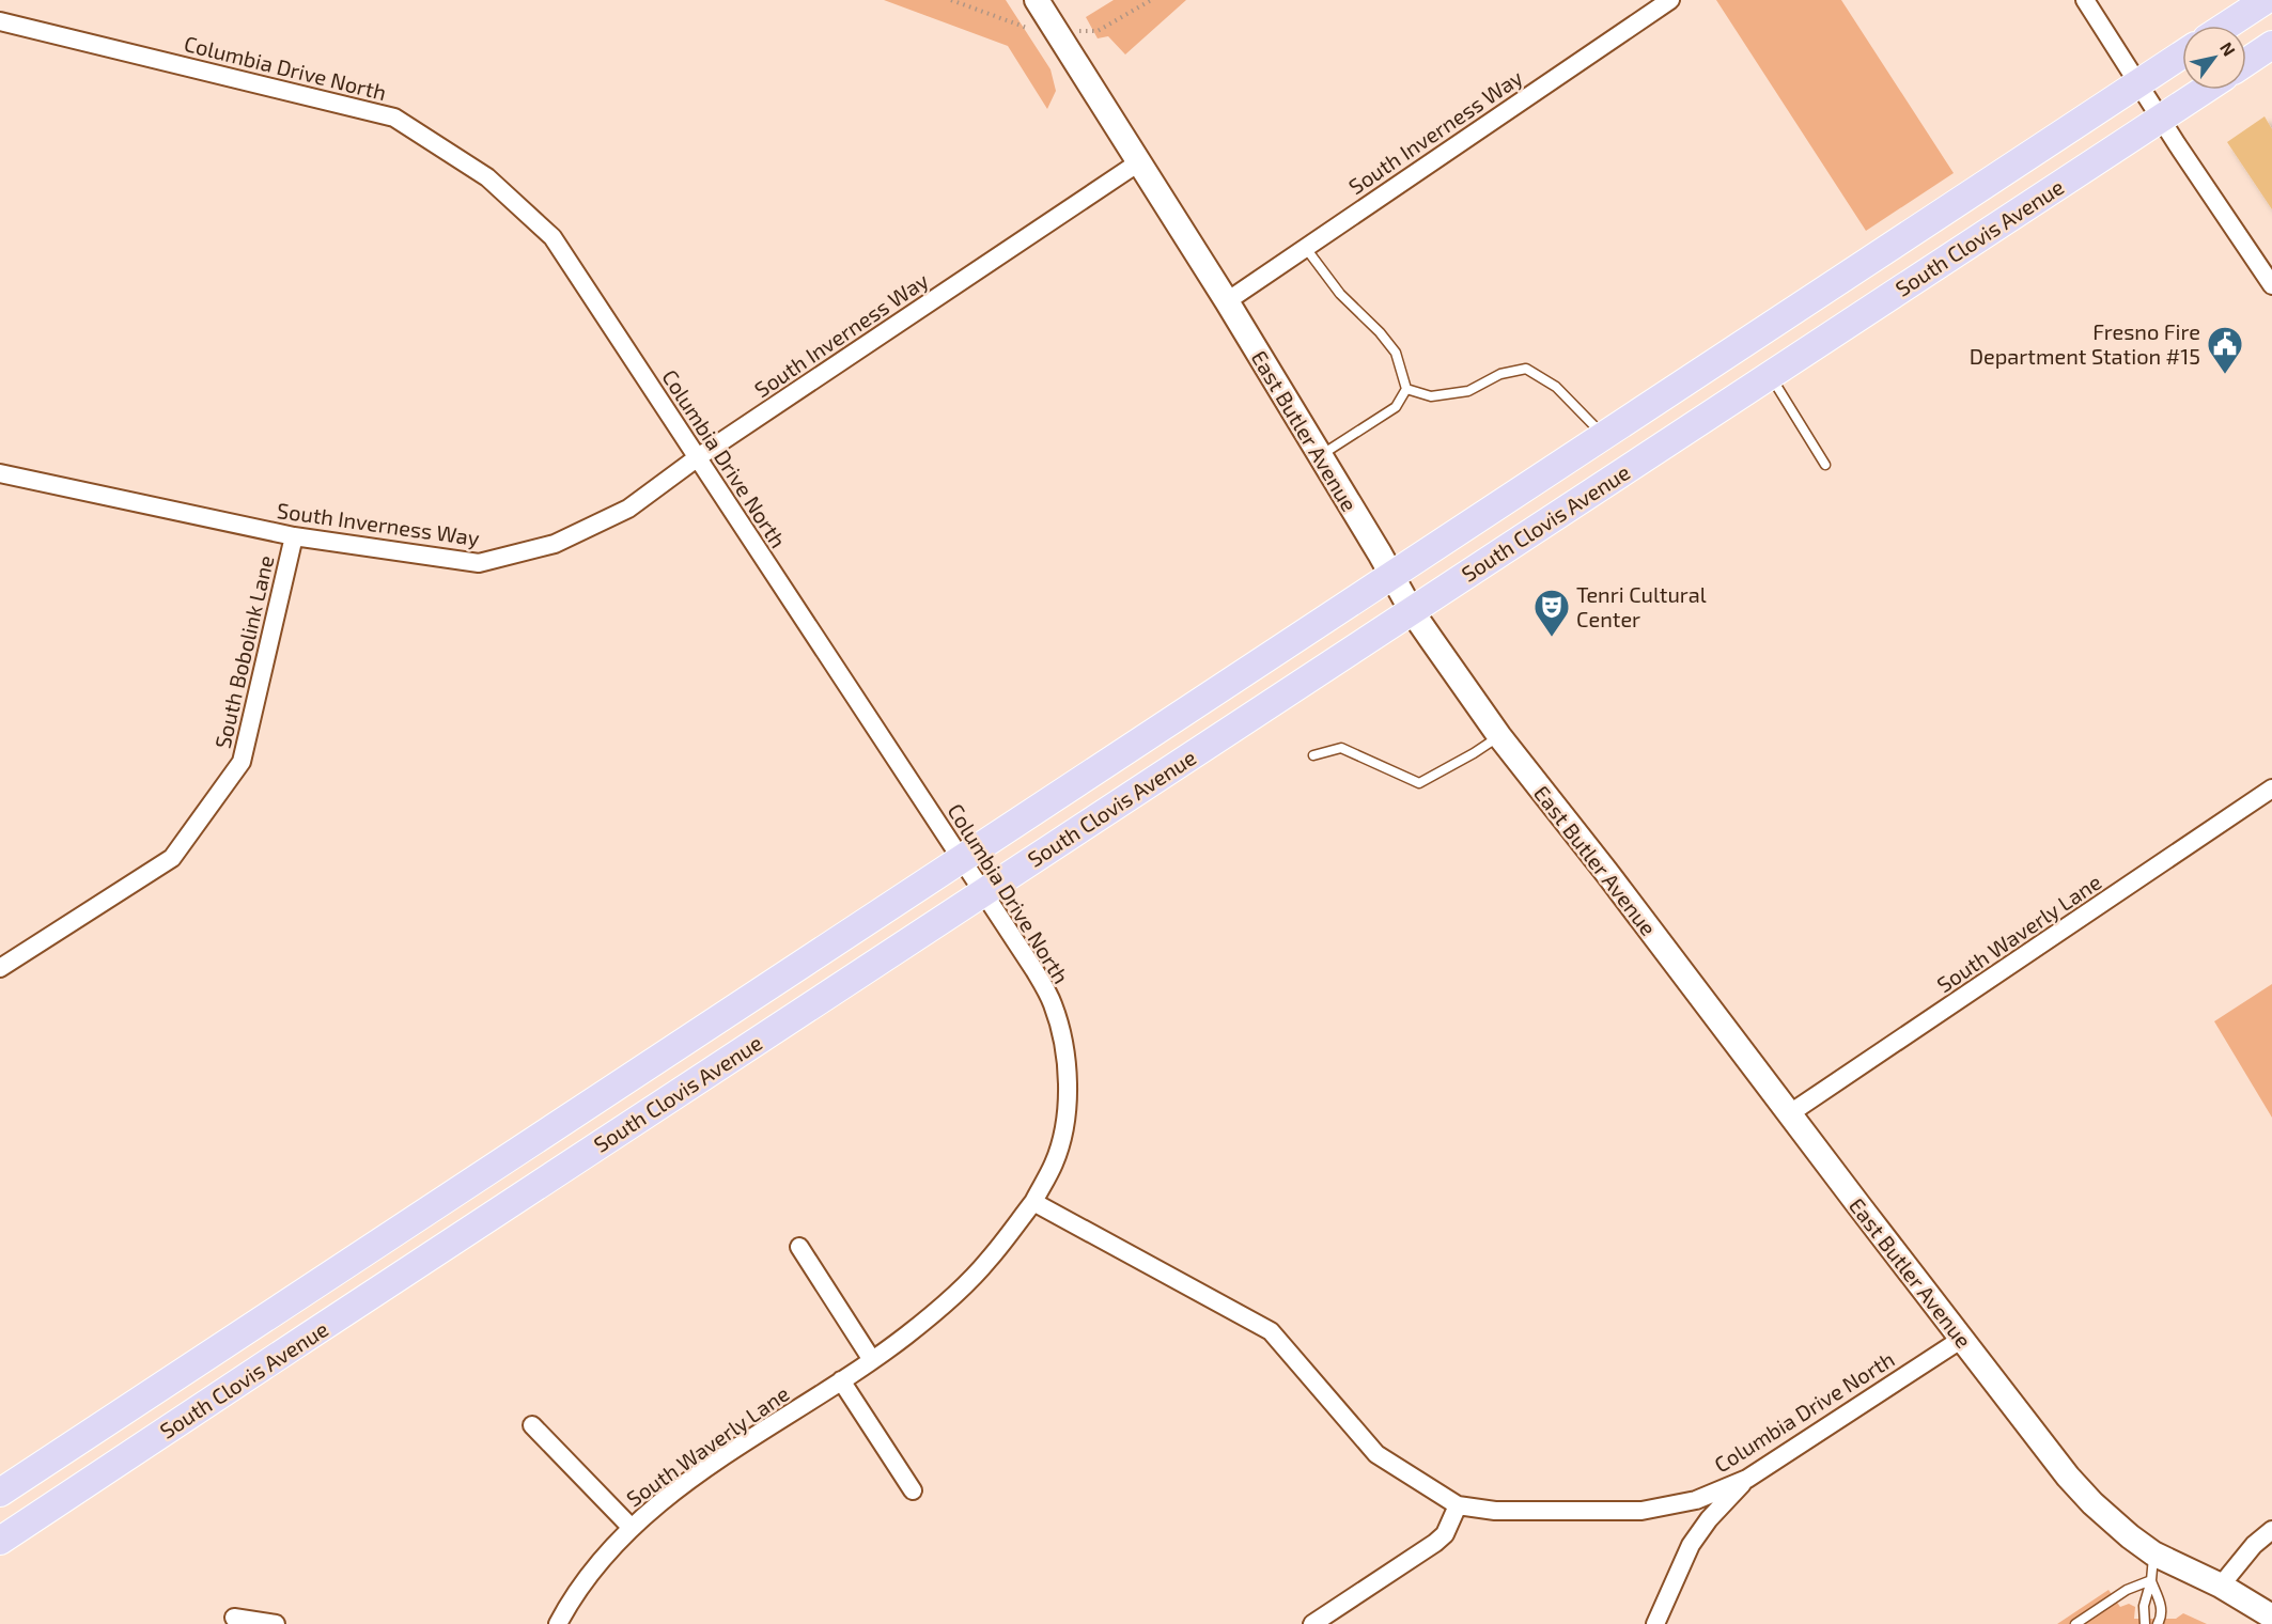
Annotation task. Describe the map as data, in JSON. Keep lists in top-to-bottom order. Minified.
{"streets":{"main road":["South Clovis Avenue"],"street":["Columbia Drive North","South Inverness Way","East Butler Avenue","South Bobolink Lane","South Waverly Lane"]},"crossings":[["Columbia Drive North","South Inverness Way"],["Columbia Drive North","South Clovis Avenue"],["Columbia Drive North","East Butler Avenue"],["Columbia Drive North","South Waverly Lane"],["South Inverness Way","East Butler Avenue"],["South Inverness Way","South Bobolink Lane"],["South Clovis Avenue","East Butler Avenue"],["East Butler Avenue","South Waverly Lane"]],"places":{"public building":["Fresno Fire Department Station #15"],"theatre":["Tenri Cultural Center"]},"north":"top right"}
